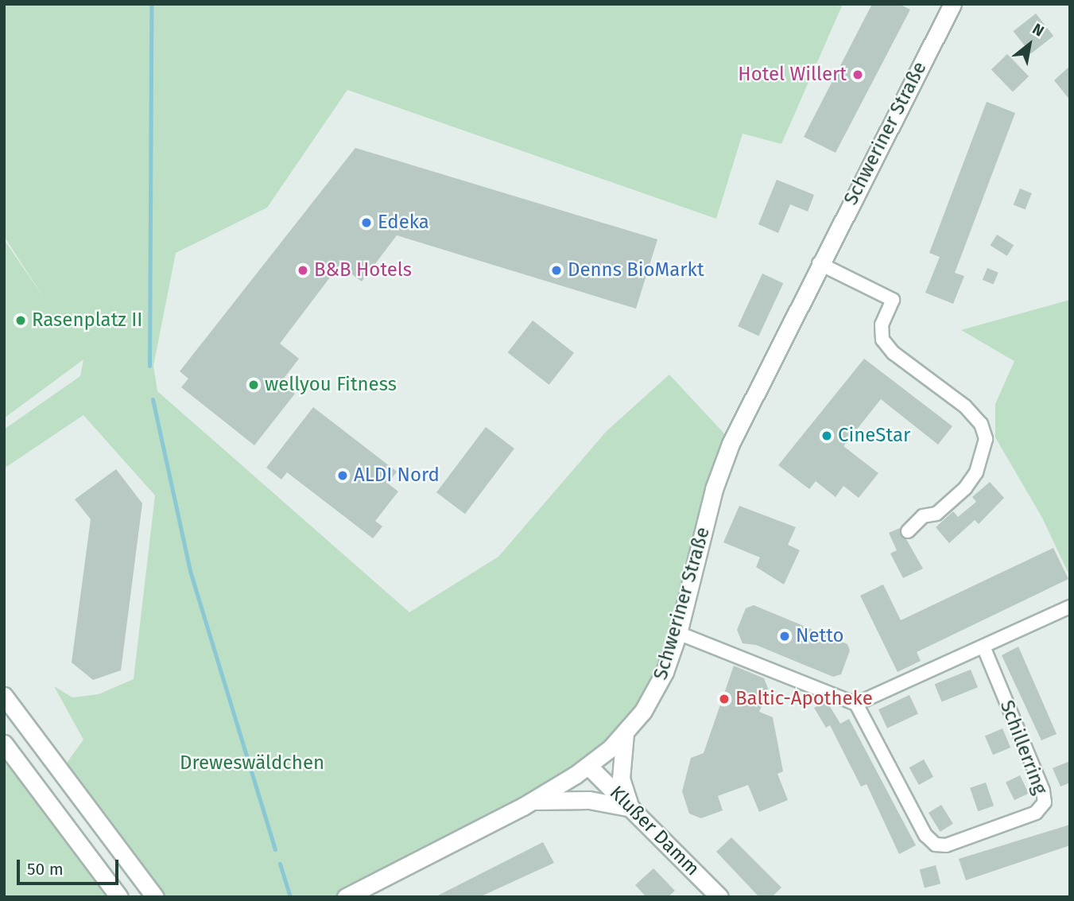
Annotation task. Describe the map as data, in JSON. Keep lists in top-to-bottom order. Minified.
{"streets":{"main road":["Schweriner Straße","Klußer Damm"],"street":["Schillerring"]},"crossings":[["Schweriner Straße","Klußer Damm"]],"parks":["Dreweswäldchen"],"places":["Hotel Willert","Edeka","B&B Hotels","Denns BioMarkt","Rasenplatz II","wellyou Fitness","CineStar","ALDI Nord","Netto","Baltic-Apotheke"],"scale_bar":"50 m","north":"top right"}
